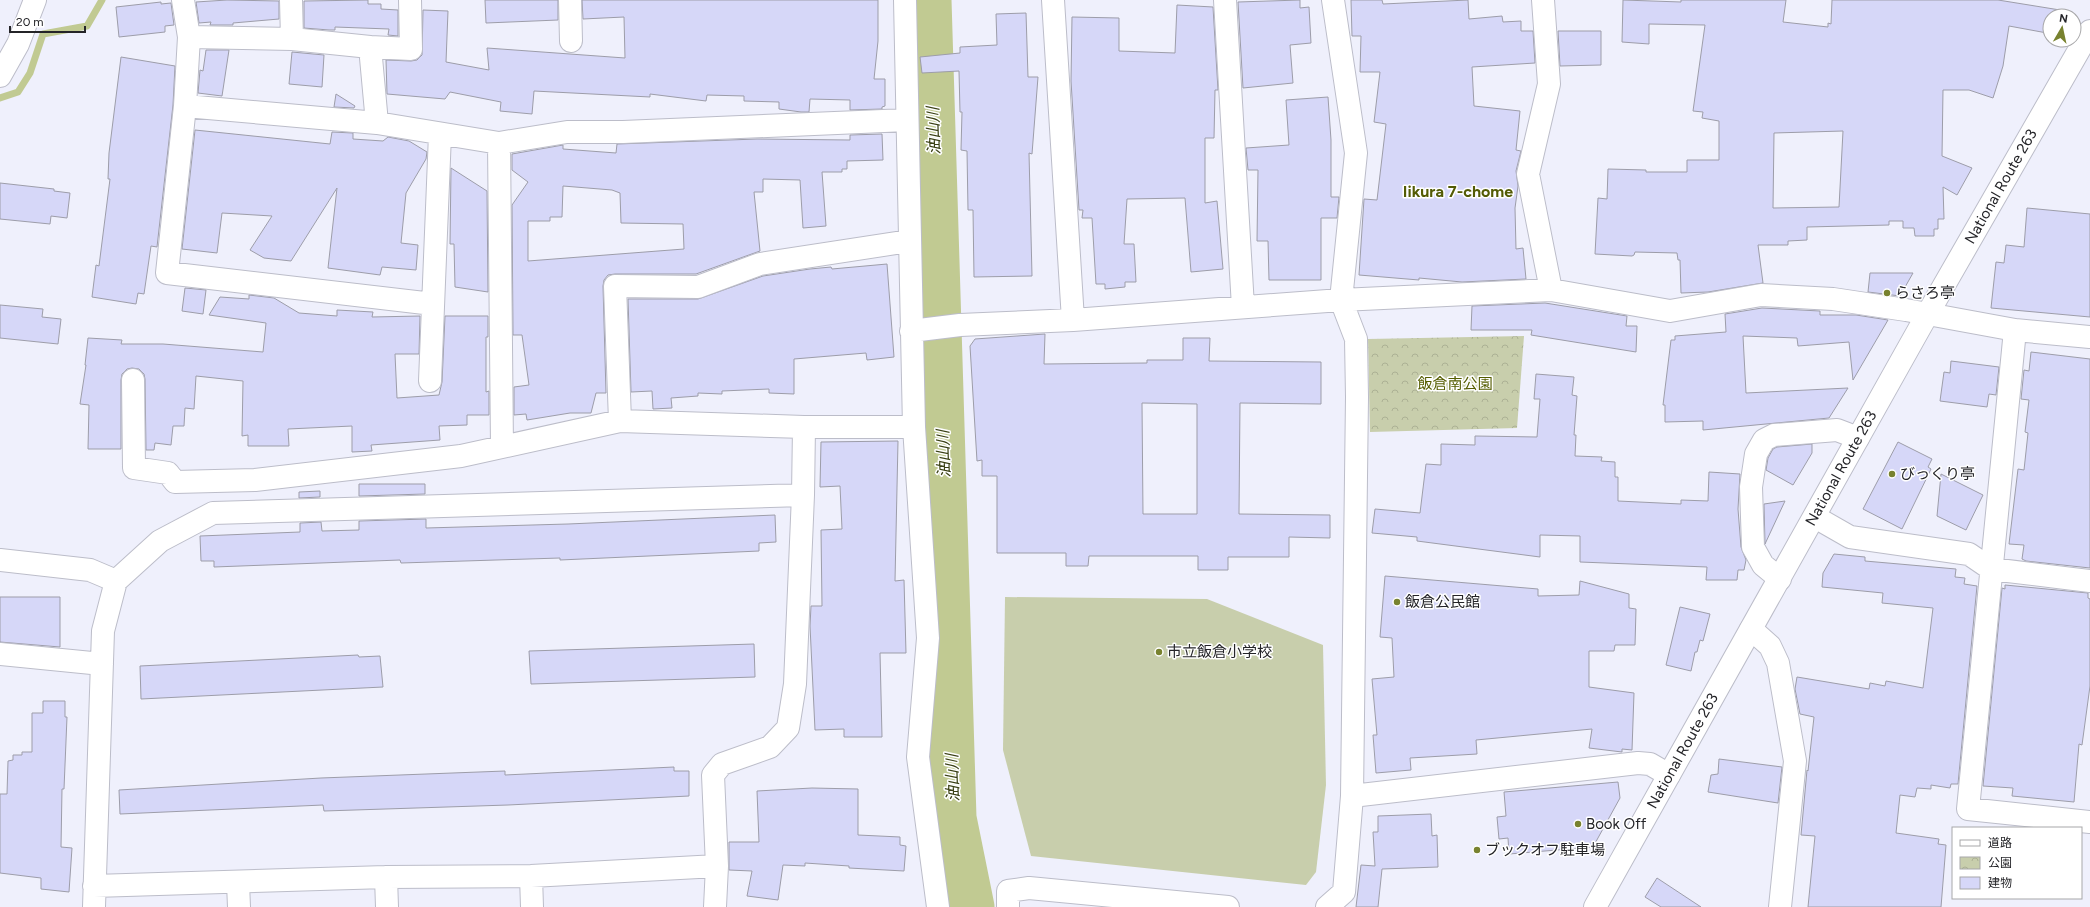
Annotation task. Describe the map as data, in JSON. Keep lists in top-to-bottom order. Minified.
{"streets":{"main road":["National Route 263"]},"districts":["Iikura 7-chome"],"water":["油山川"],"parks":["飯倉南公園"],"places":["らさろ亭","びっくり亭","飯倉公民館","市立飯倉小学校","Book Off","ブックオフ駐車場"],"legend":["道路","公園","建物"],"scale_bar":"20 m","north":"top"}
